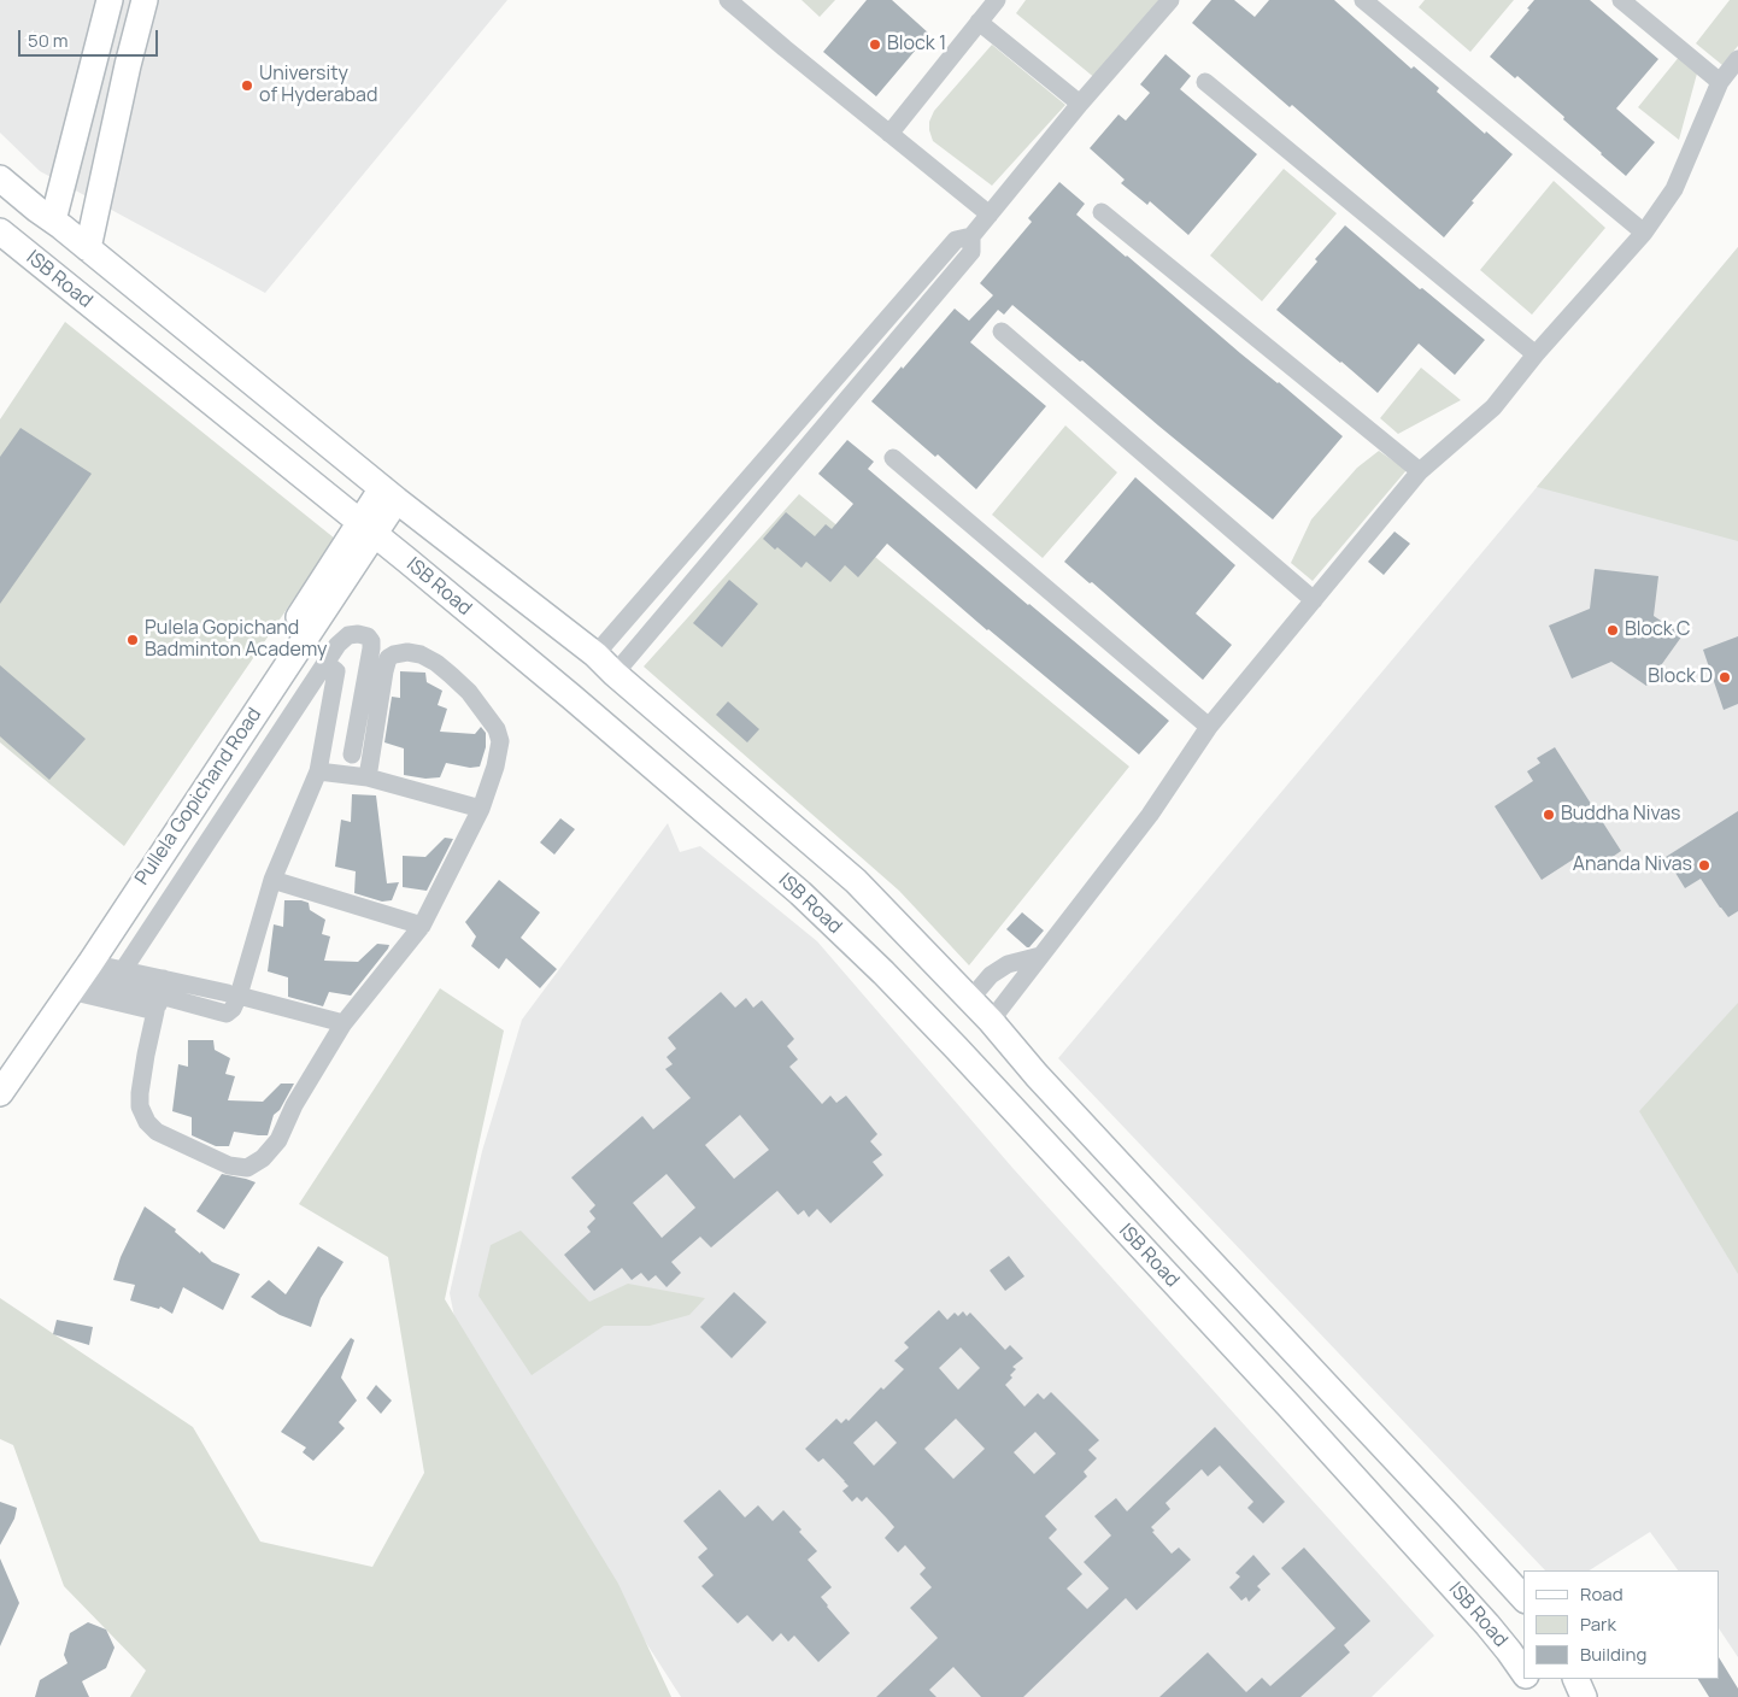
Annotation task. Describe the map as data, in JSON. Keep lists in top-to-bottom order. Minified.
{"streets":{"main road":["ISB Road","Pullela Gopichand Road"]},"crossings":[["ISB Road","Pullela Gopichand Road"]],"places":["Block 1","University of Hyderabad","Block C","Pulela Gopichand Badminton Academy","Block D","Buddha Nivas","Ananda Nivas"],"legend":["Road","Park","Building"],"scale_bar":"50 m"}
